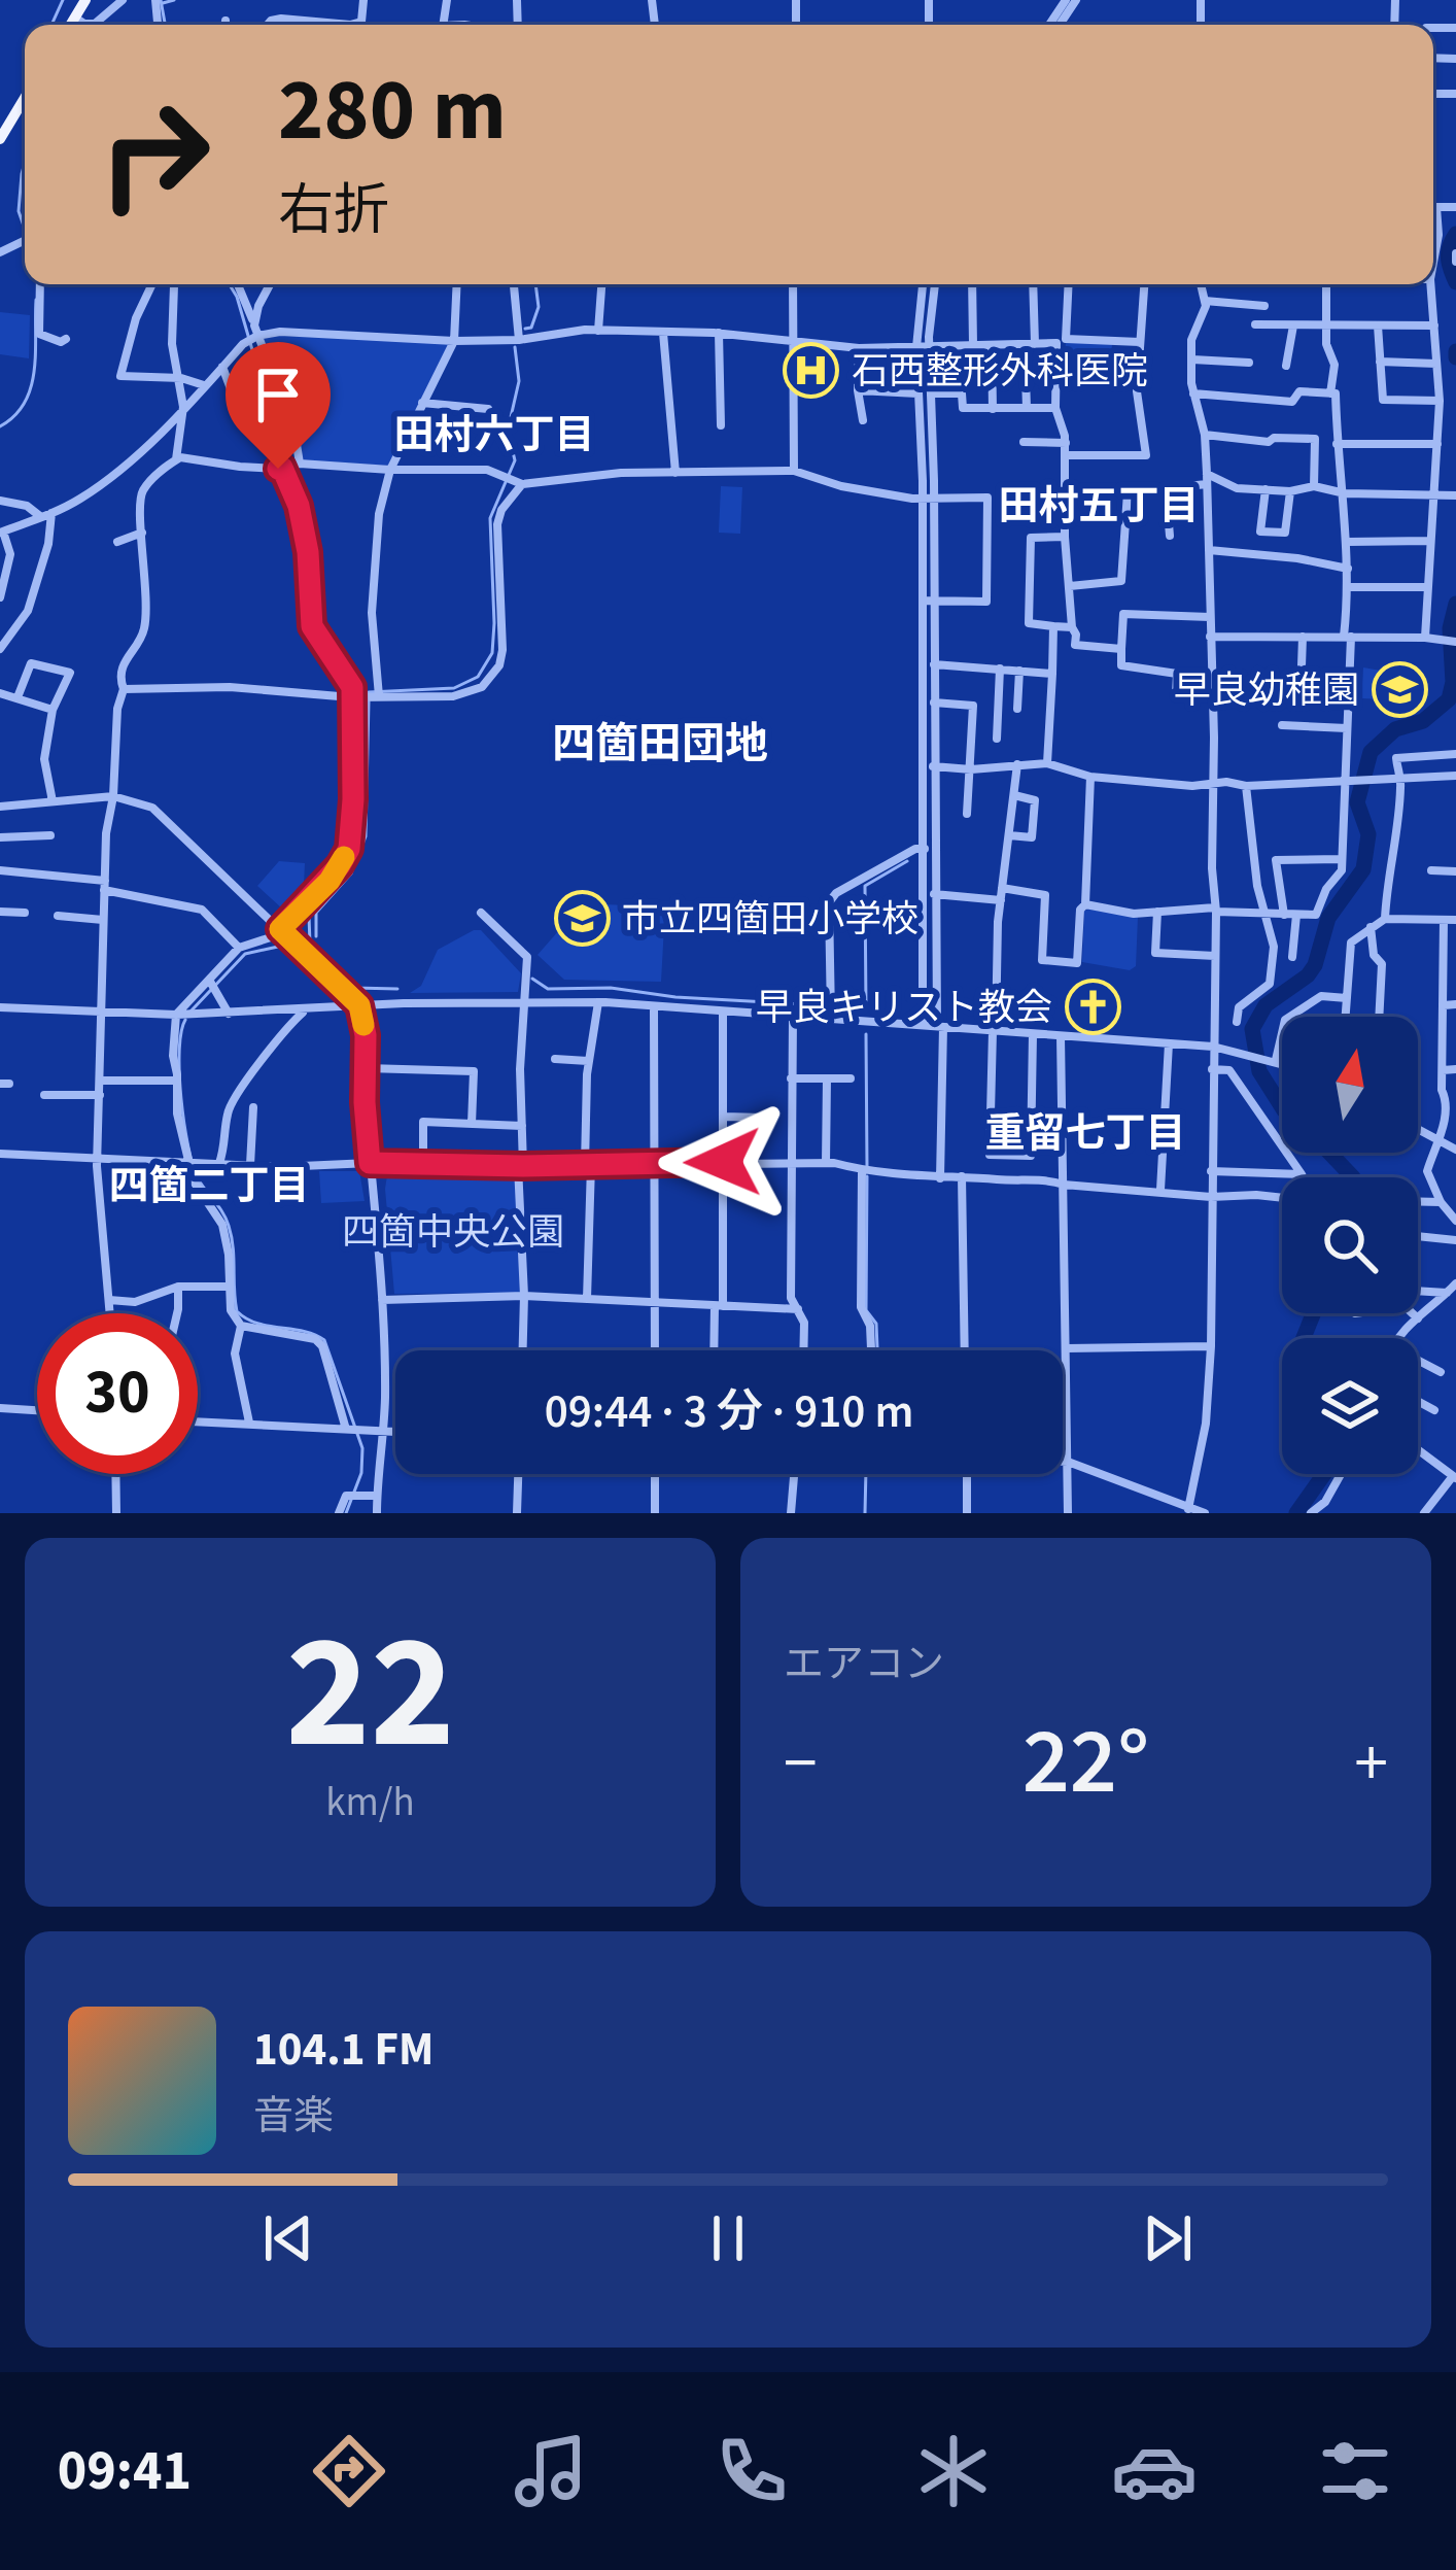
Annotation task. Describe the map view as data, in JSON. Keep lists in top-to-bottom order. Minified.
{"districts":["田村六丁目","田村五丁目","四箇田団地","重留七丁目","四箇二丁目"],"parks":["四箇中央公園"],"places":{"hospital":["石西整形外科医院"],"school or university":["早良幼稚園","市立四箇田小学校"],"church":["早良キリスト教会"]},"north":"top","page":{"turn":["280 m","右折"],"limit":"30","trip":"09:44 · 3 分 · 910 m","tile":[["22","km/h"],"エアコン"],"heat":["−","22°","+"],"song":["104.1 FM","音楽"],"tabs":"09:41"}}
